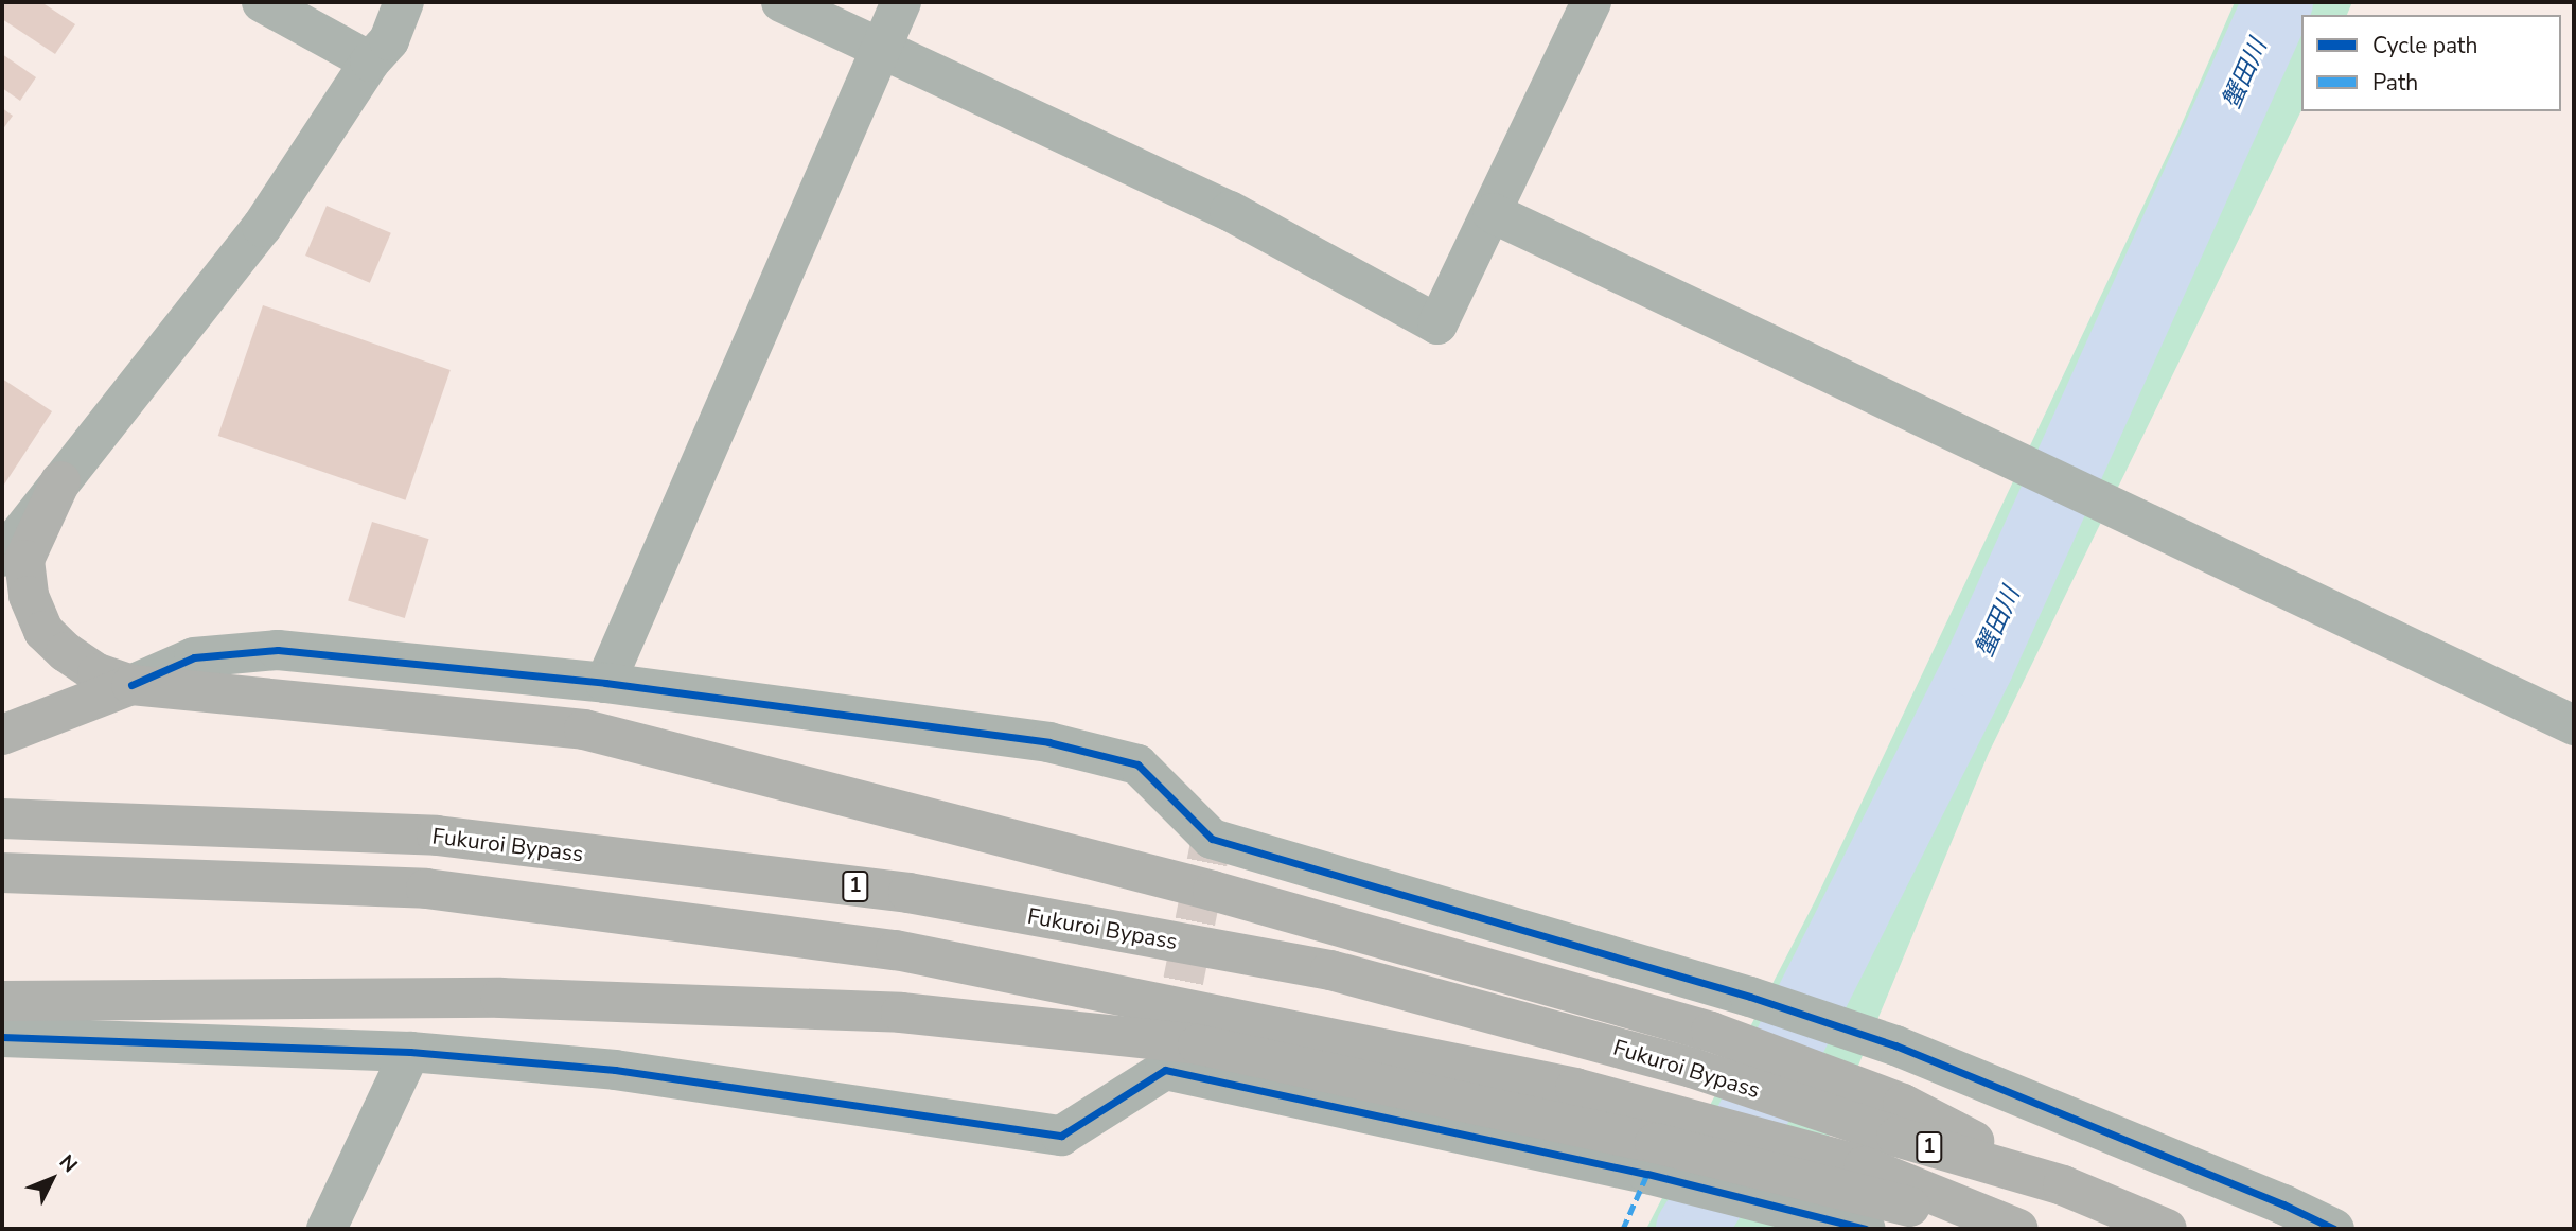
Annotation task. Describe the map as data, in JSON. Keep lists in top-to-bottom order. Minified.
{"streets":{"highway":["Fukuroi Bypass","1"]},"water":["蟹田川"],"legend":["Cycle path","Path"],"north":"top right"}
